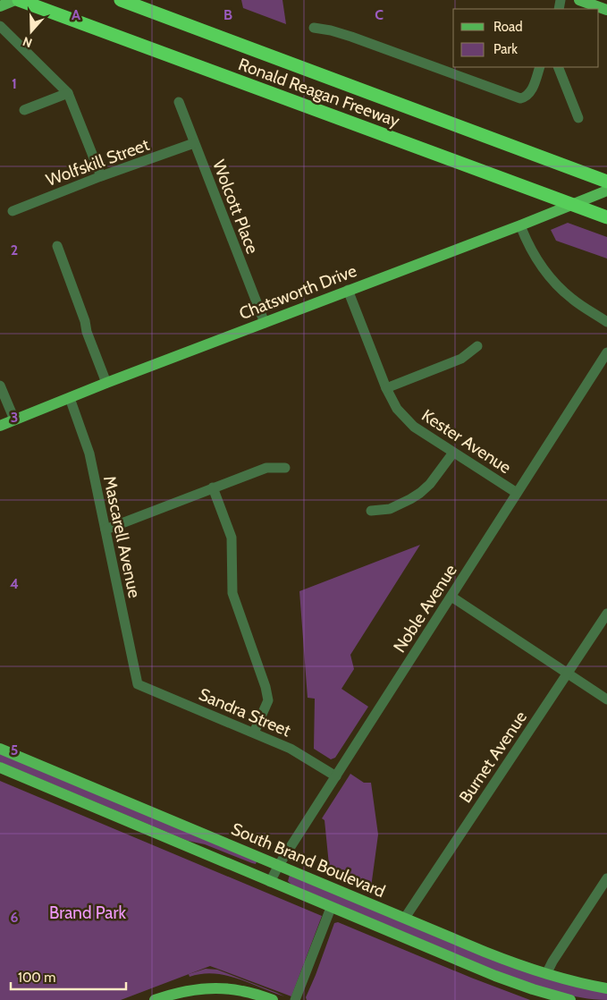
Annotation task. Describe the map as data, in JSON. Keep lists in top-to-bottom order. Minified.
{"streets":{"highway":["Ronald Reagan Freeway"],"main road":["Chatsworth Drive","South Brand Boulevard"],"street":["Wolfskill Street","Wolcott Place","Kester Avenue","Mascarell Avenue","Noble Avenue","Sandra Street","Burnet Avenue"]},"crossings":[["Wolfskill Street","Wolcott Place"],["Wolcott Place","Chatsworth Drive"],["Chatsworth Drive","Kester Avenue"],["Chatsworth Drive","Mascarell Avenue"],["Kester Avenue","Noble Avenue"],["Mascarell Avenue","Sandra Street"],["Noble Avenue","Sandra Street"],["Noble Avenue","South Brand Boulevard"],["Burnet Avenue","South Brand Boulevard"]],"parks":["Brand Park"],"legend":["Road","Park"],"scale_bar":"100 m","north":"bottom","grid":{"columns":["A","B","C"],"rows":["1","2","3","4","5","6"]}}
